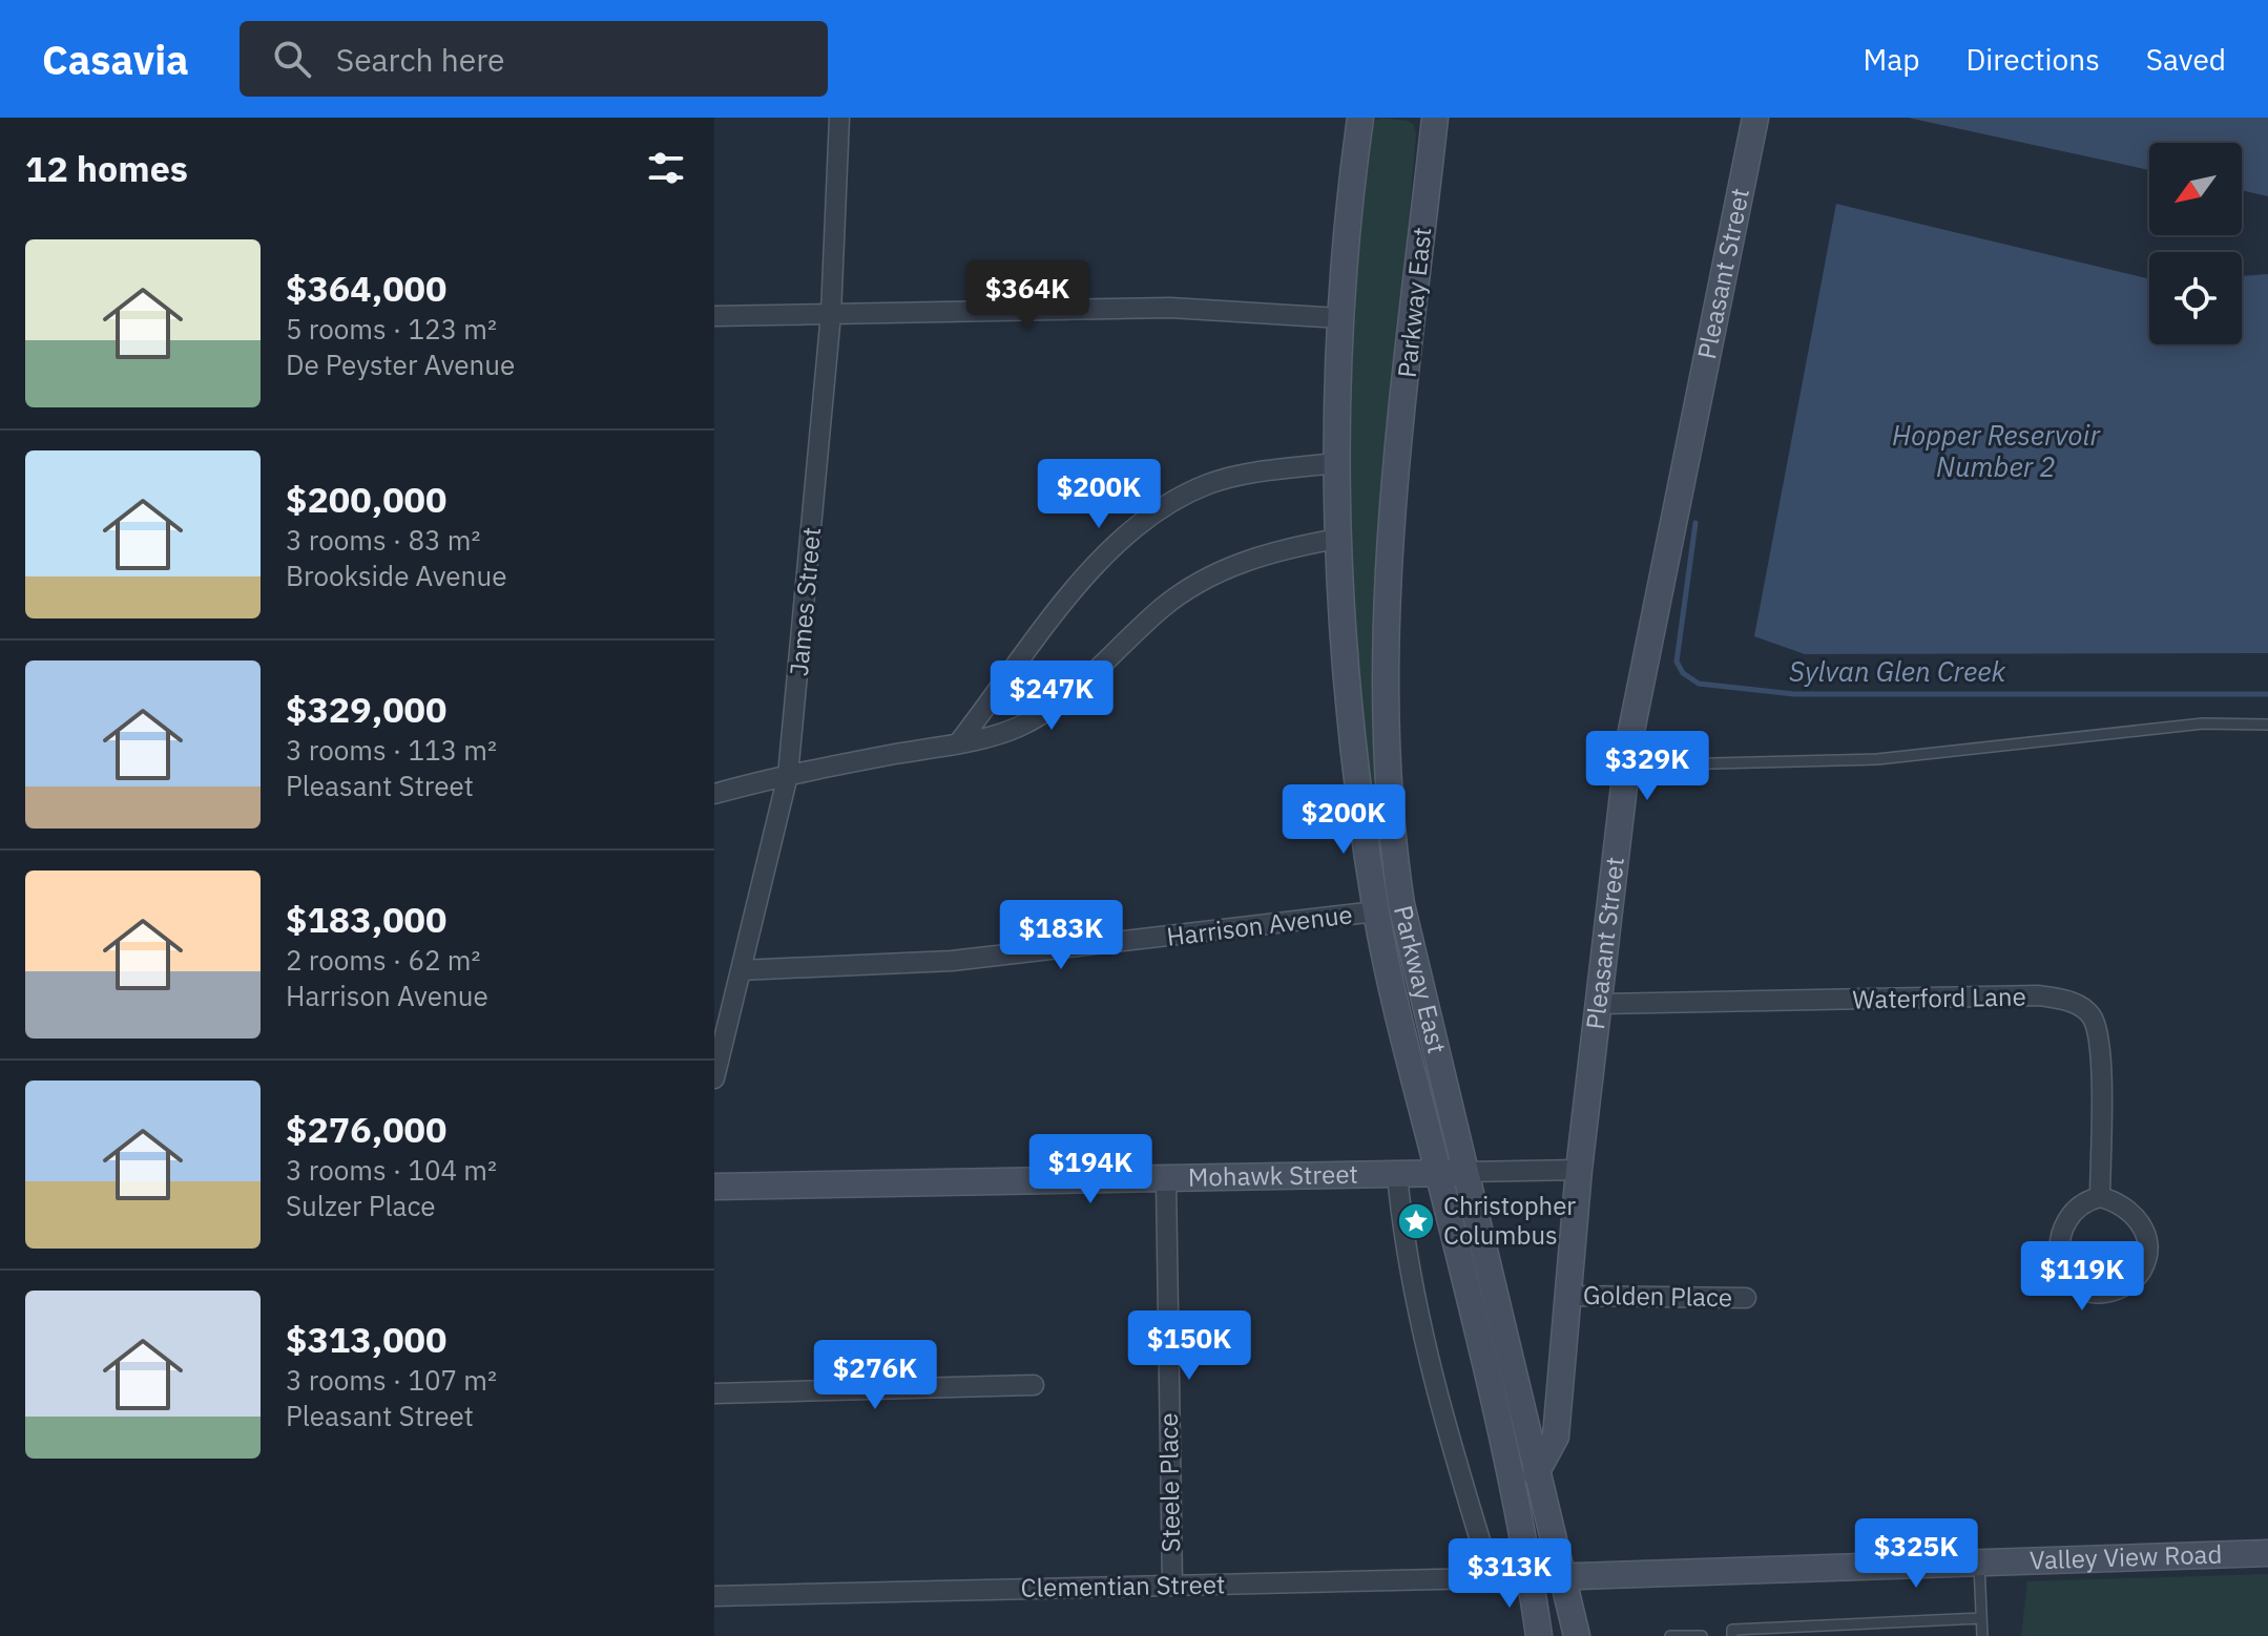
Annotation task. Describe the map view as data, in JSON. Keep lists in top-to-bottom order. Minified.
{"streets":{"street":["Pleasant Street","Parkway East","James Street","Harrison Avenue","Waterford Lane","Mohawk Street","Golden Place","Steele Place","Valley View Road","Clementian Street"]},"crossings":[["Pleasant Street","Parkway East"],["Pleasant Street","Waterford Lane"],["Pleasant Street","Mohawk Street"],["Pleasant Street","Golden Place"],["Parkway East","Harrison Avenue"],["Parkway East","Mohawk Street"],["Parkway East","Valley View Road"],["Parkway East","Clementian Street"],["James Street","Harrison Avenue"],["Mohawk Street","Steele Place"],["Steele Place","Clementian Street"],["Valley View Road","Clementian Street"]],"water":["Hopper Reservoir Number 2","Sylvan Glen Creek"],"places":{"place":["Christopher Columbus"]},"north":"bottom left","page":{"header":"Casavia","search":"Search here","nav":["Map","Directions","Saved"],"heading":"12 homes","list":[{"name":"$364,000","note":"5 rooms · 123 m² · De Peyster Avenue"},{"name":"$200,000","note":"3 rooms · 83 m² · Brookside Avenue"},{"name":"$329,000","note":"3 rooms · 113 m² · Pleasant Street"},{"name":"$183,000","note":"2 rooms · 62 m² · Harrison Avenue"},{"name":"$276,000","note":"3 rooms · 104 m² · Sulzer Place"},{"name":"$313,000","note":"3 rooms · 107 m² · Pleasant Street"}],"price":["$364K","$200K","$247K","$329K","$200K","$183K","$194K","$119K","$150K","$276K","$325K","$313K"]}}
